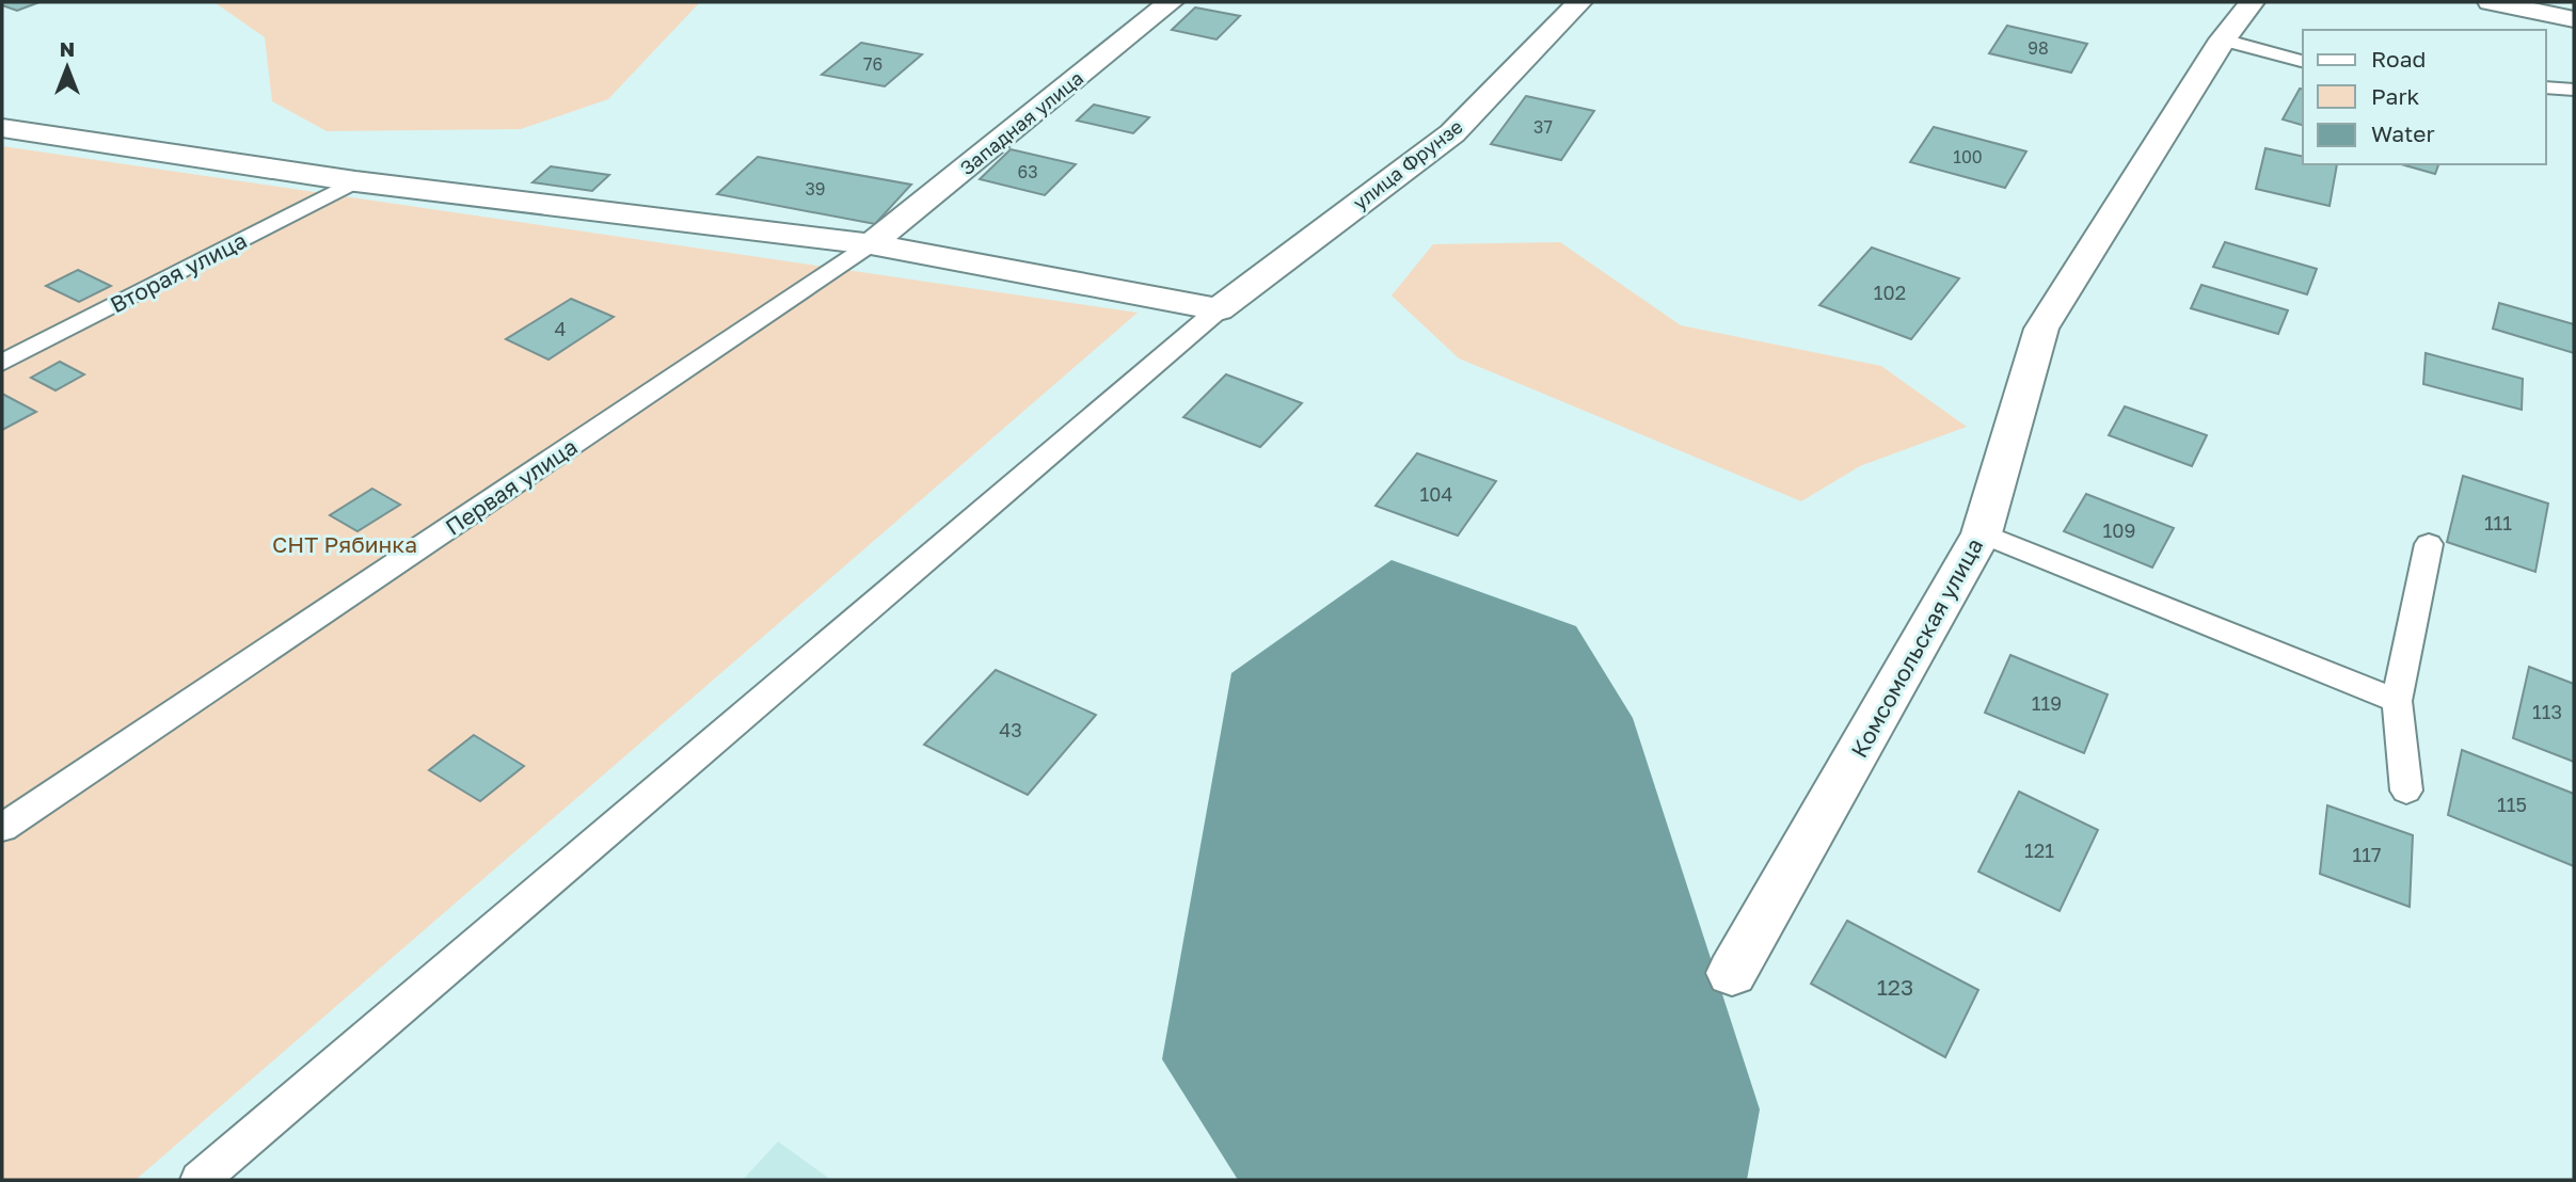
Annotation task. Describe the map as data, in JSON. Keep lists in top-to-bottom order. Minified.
{"streets":{"street":["Западная улица","улица Фрунзе","Комсомольская улица"],"lane":["Вторая улица","Первая улица"]},"crossings":[["Западная улица","Первая улица"]],"parks":["СНТ Рябинка"],"house_numbers":["98","76","37","100","63","39","102","4","104","111","109","119","113","43","115","121","117","123"],"legend":["Road","Park","Water"],"north":"top"}
